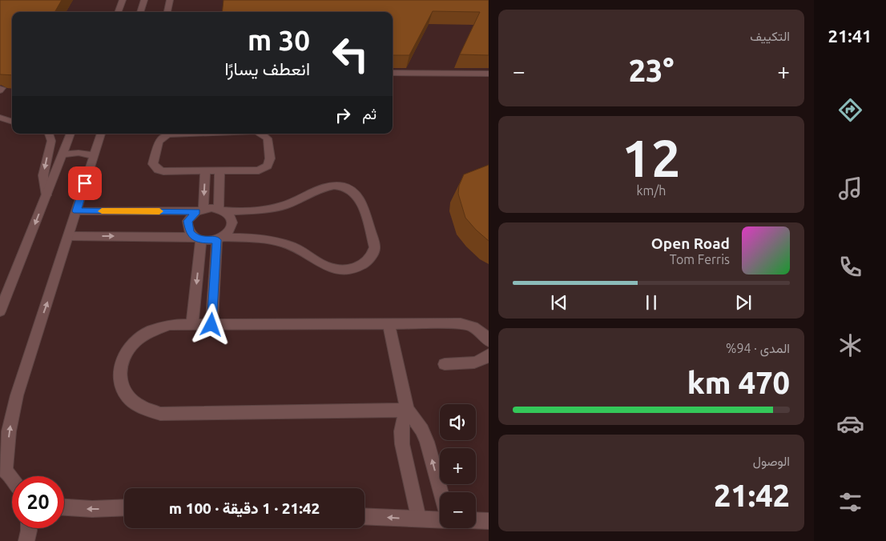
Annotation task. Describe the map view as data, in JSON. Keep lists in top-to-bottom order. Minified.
{"page":{"tabs":"21:41","tile":["التكييف",["12","km/h"],["المدى · 94%","470 km"],["الوصول","21:42"]],"turn":["30 m","انعطف يسارًا"],"heat":["−","23°","+"],"then":"ثم","song":["Open Road","Tom Ferris"],"map_buttons":["+","−"],"limit":"20","trip":"21:42 · 1 دقيقة · 100 m"}}
